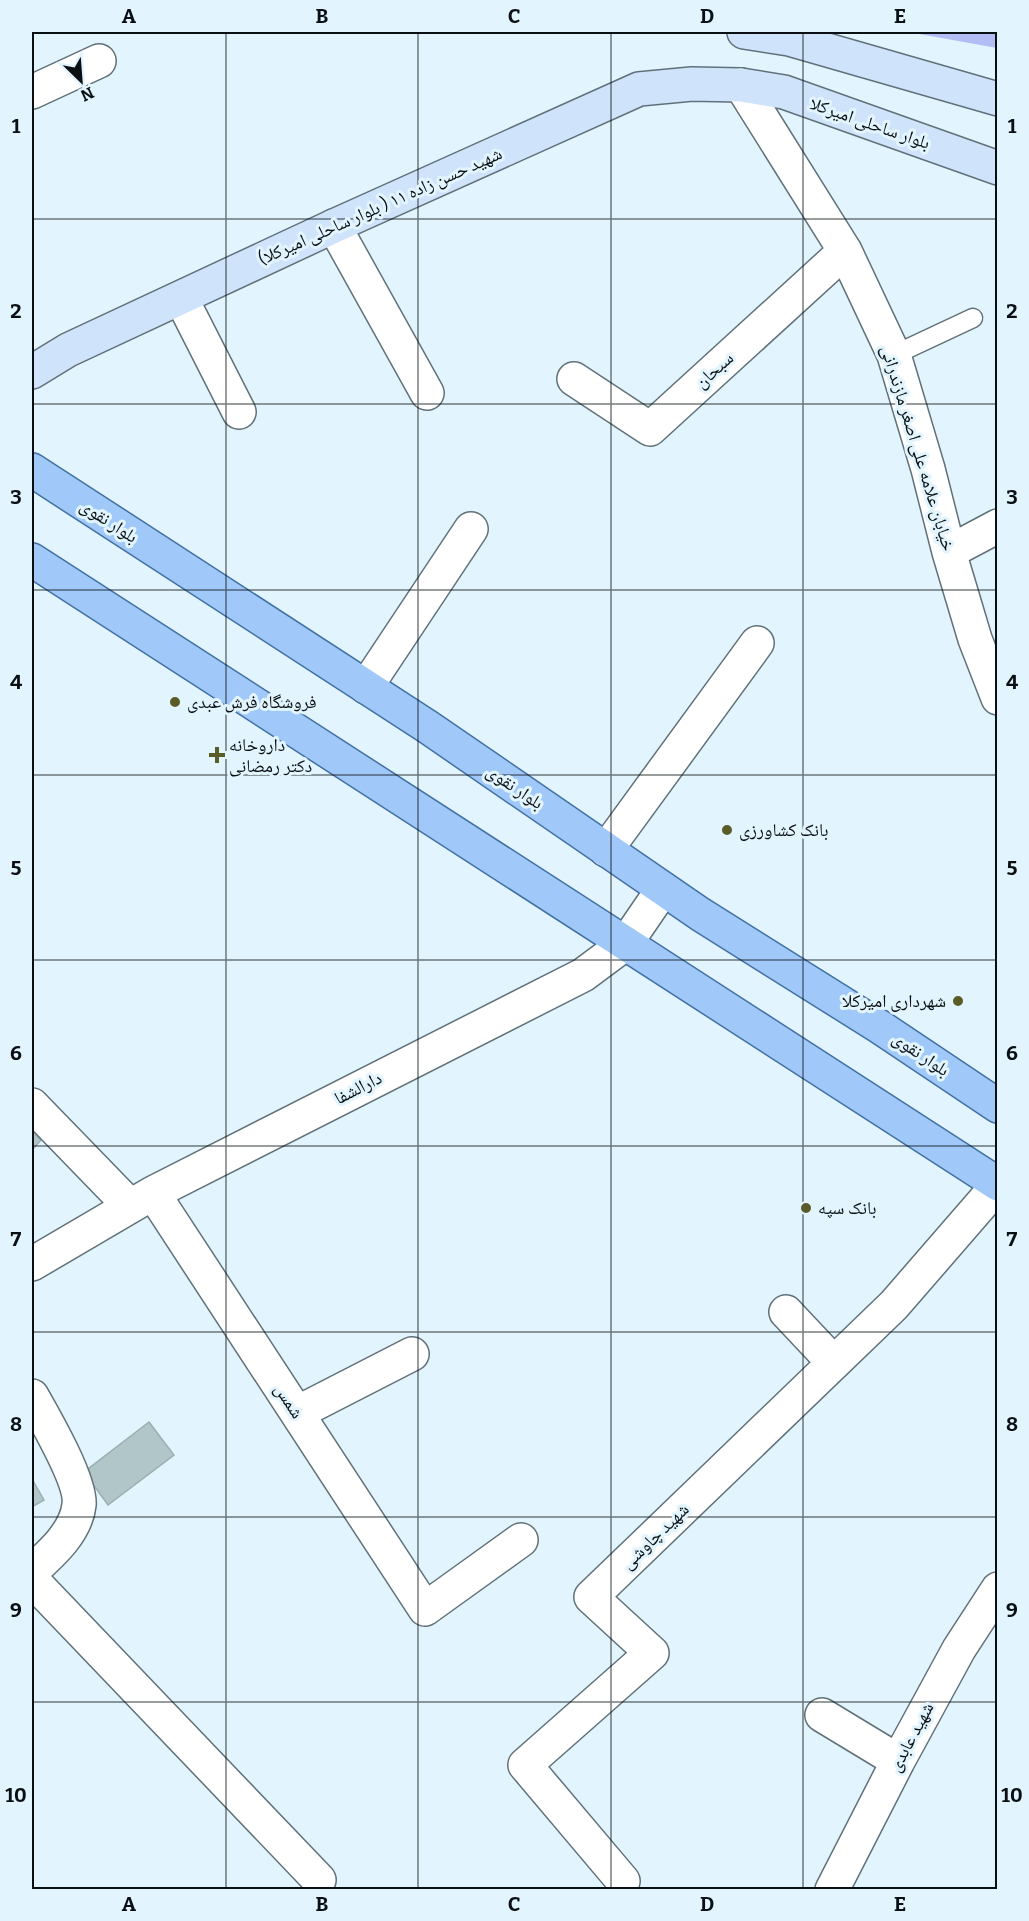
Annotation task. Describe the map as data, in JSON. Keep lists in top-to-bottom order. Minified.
{"streets":{"main road":["بلوار ساحلی امیرکلا","شهید حسن زاده ۱۱ ( بلوار ساحلی امیرکلا)","بلوار نقوی"],"street":["سبحان","خیابان علامه علی اصغر مازندرانی","دارالشفا","شمس","شهید چاوشی","شهید عابدی"]},"crossings":[["بلوار ساحلی امیرکلا","شهید حسن زاده ۱۱ ( بلوار ساحلی امیرکلا)"],["بلوار ساحلی امیرکلا","خیابان علامه علی اصغر مازندرانی"],["شهید حسن زاده ۱۱ ( بلوار ساحلی امیرکلا)","خیابان علامه علی اصغر مازندرانی"],["سبحان","خیابان علامه علی اصغر مازندرانی"],["بلوار نقوی","دارالشفا"],["دارالشفا","شمس"]],"places":{"other":["فروشگاه فرش عبدی","بانک کشاورزی","شهرداری امیرکلا","بانک سپه"],"health":["داروخانه دکتر رمضانی"]},"north":"bottom right","grid":{"columns":["A","B","C","D","E"],"rows":["1","2","3","4","5","6","7","8","9","10"]}}
